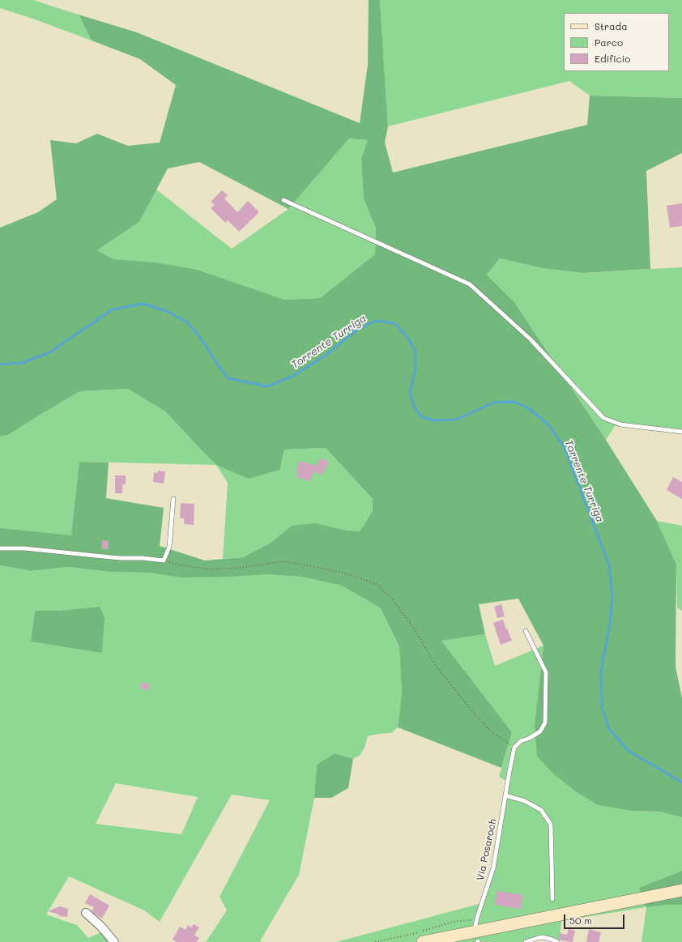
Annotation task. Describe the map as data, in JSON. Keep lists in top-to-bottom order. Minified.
{"streets":{"lane":["Via Posaroch"]},"water":["Torrente Turriga"],"legend":["Strada","Parco","Edificio"],"scale_bar":"50 m"}
